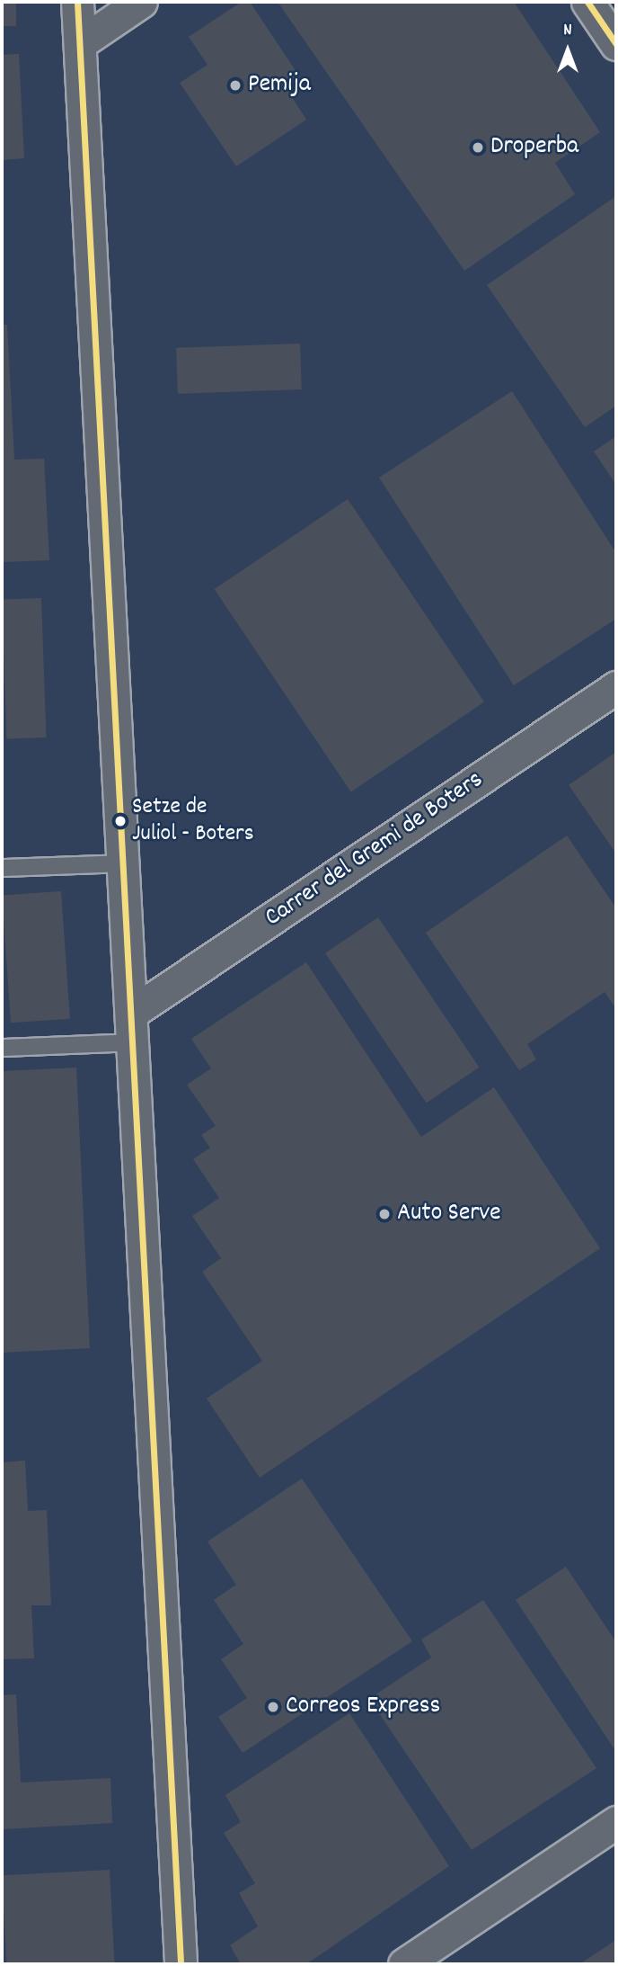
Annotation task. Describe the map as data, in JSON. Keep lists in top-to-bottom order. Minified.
{"streets":{"street":["Carrer del Gremi de Boters"]},"places":["Pemija","Droperba","Setze de Juliol - Boters","Auto Serve","Correos Express"],"north":"top"}
